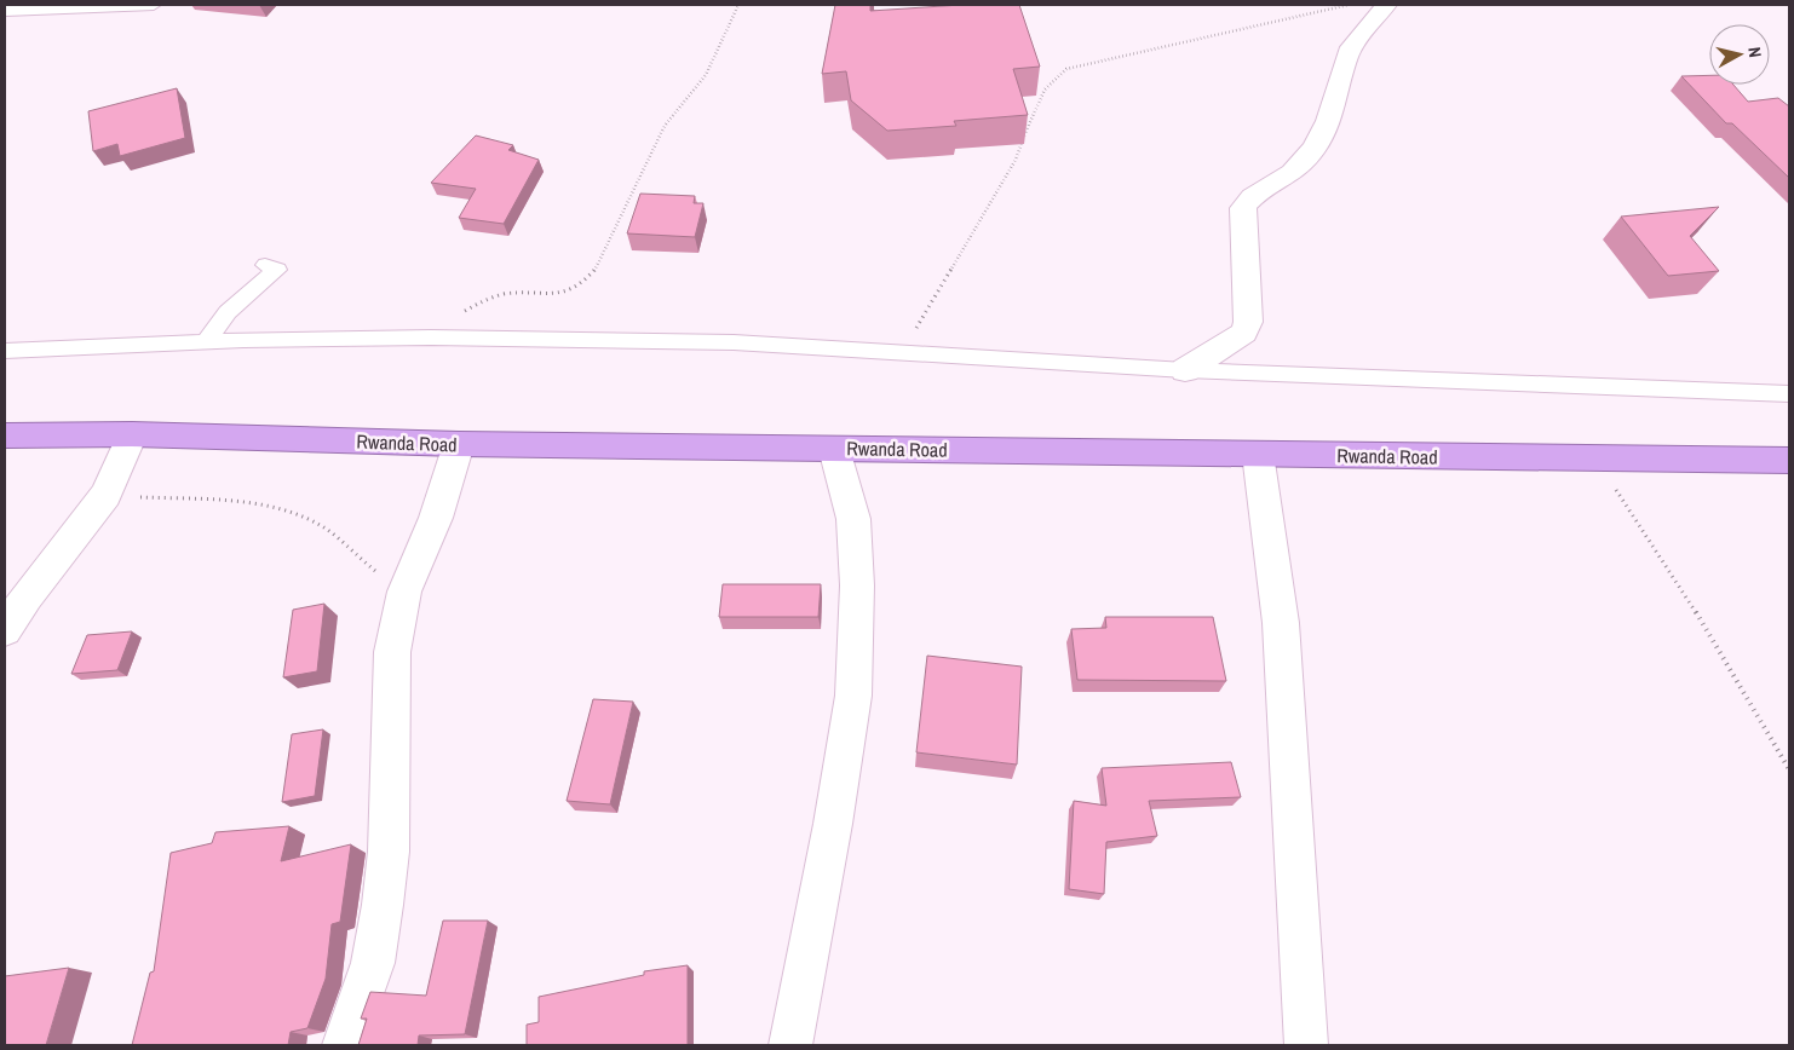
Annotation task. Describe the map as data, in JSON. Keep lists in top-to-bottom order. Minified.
{"streets":{"highway":["Rwanda Road"]},"north":"right"}
